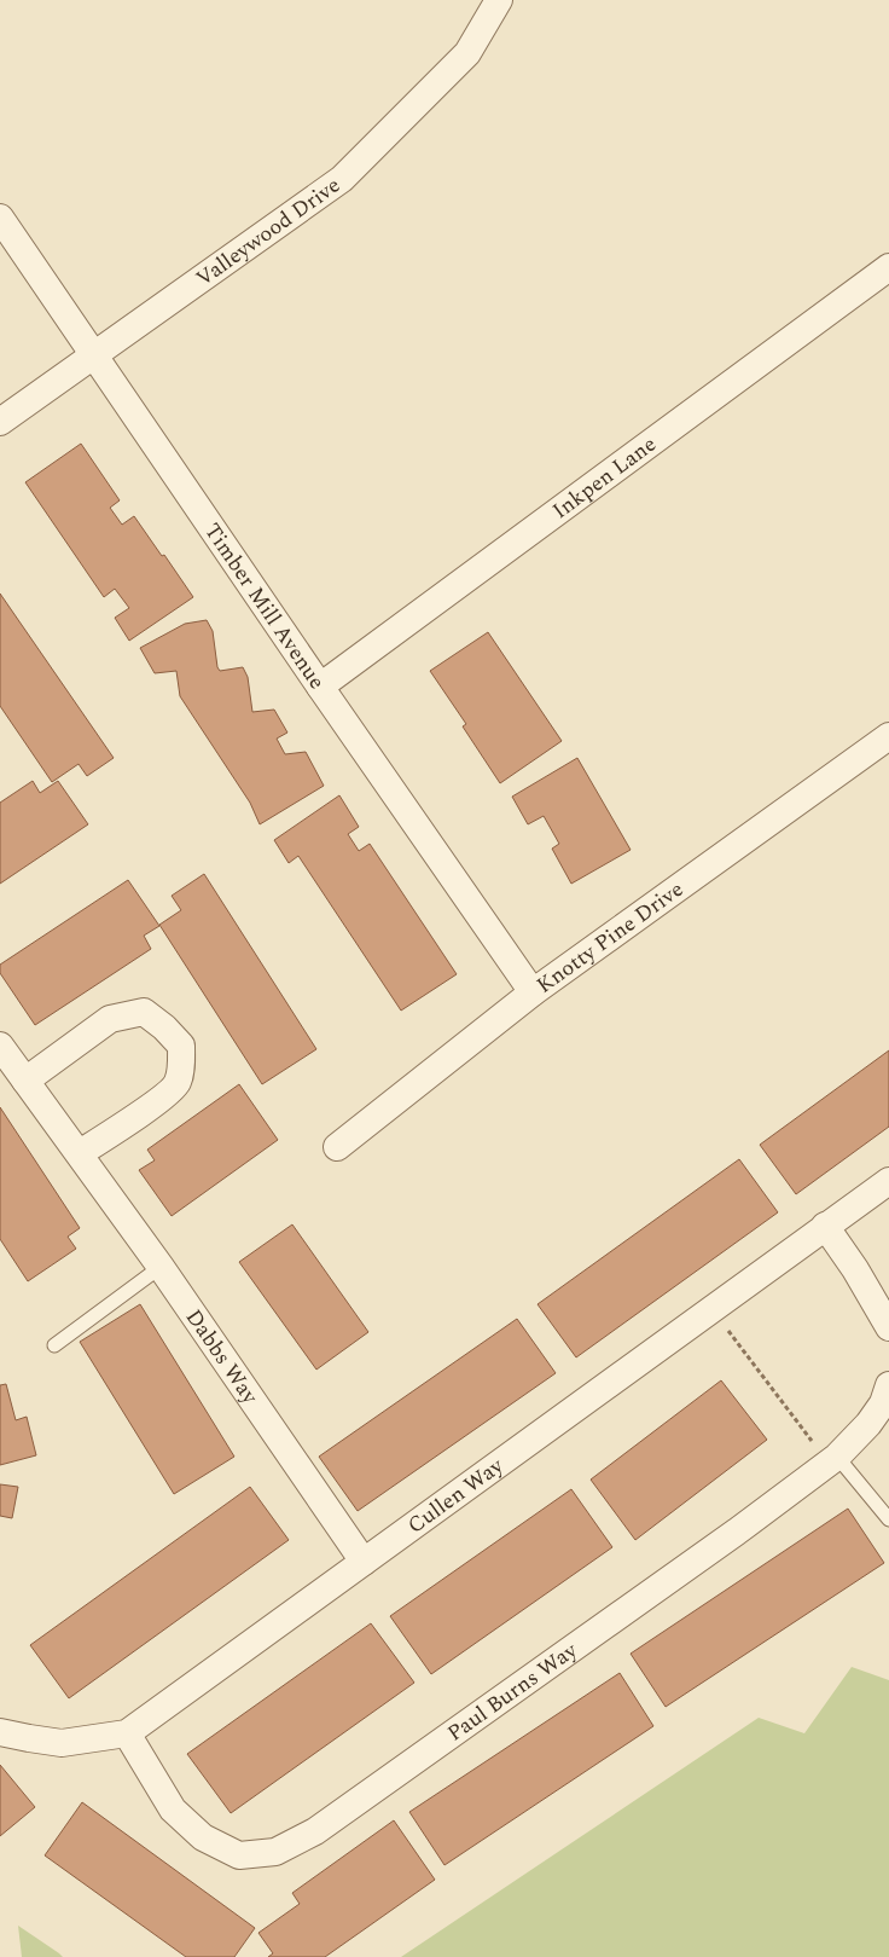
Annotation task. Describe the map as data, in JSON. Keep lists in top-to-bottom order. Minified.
{"streets":{"street":["Valleywood Drive","Inkpen Lane","Timber Mill Avenue","Knotty Pine Drive","Dabbs Way","Cullen Way","Paul Burns Way"]},"crossings":[["Valleywood Drive","Timber Mill Avenue"],["Inkpen Lane","Timber Mill Avenue"],["Timber Mill Avenue","Knotty Pine Drive"],["Dabbs Way","Cullen Way"],["Cullen Way","Paul Burns Way"]]}
